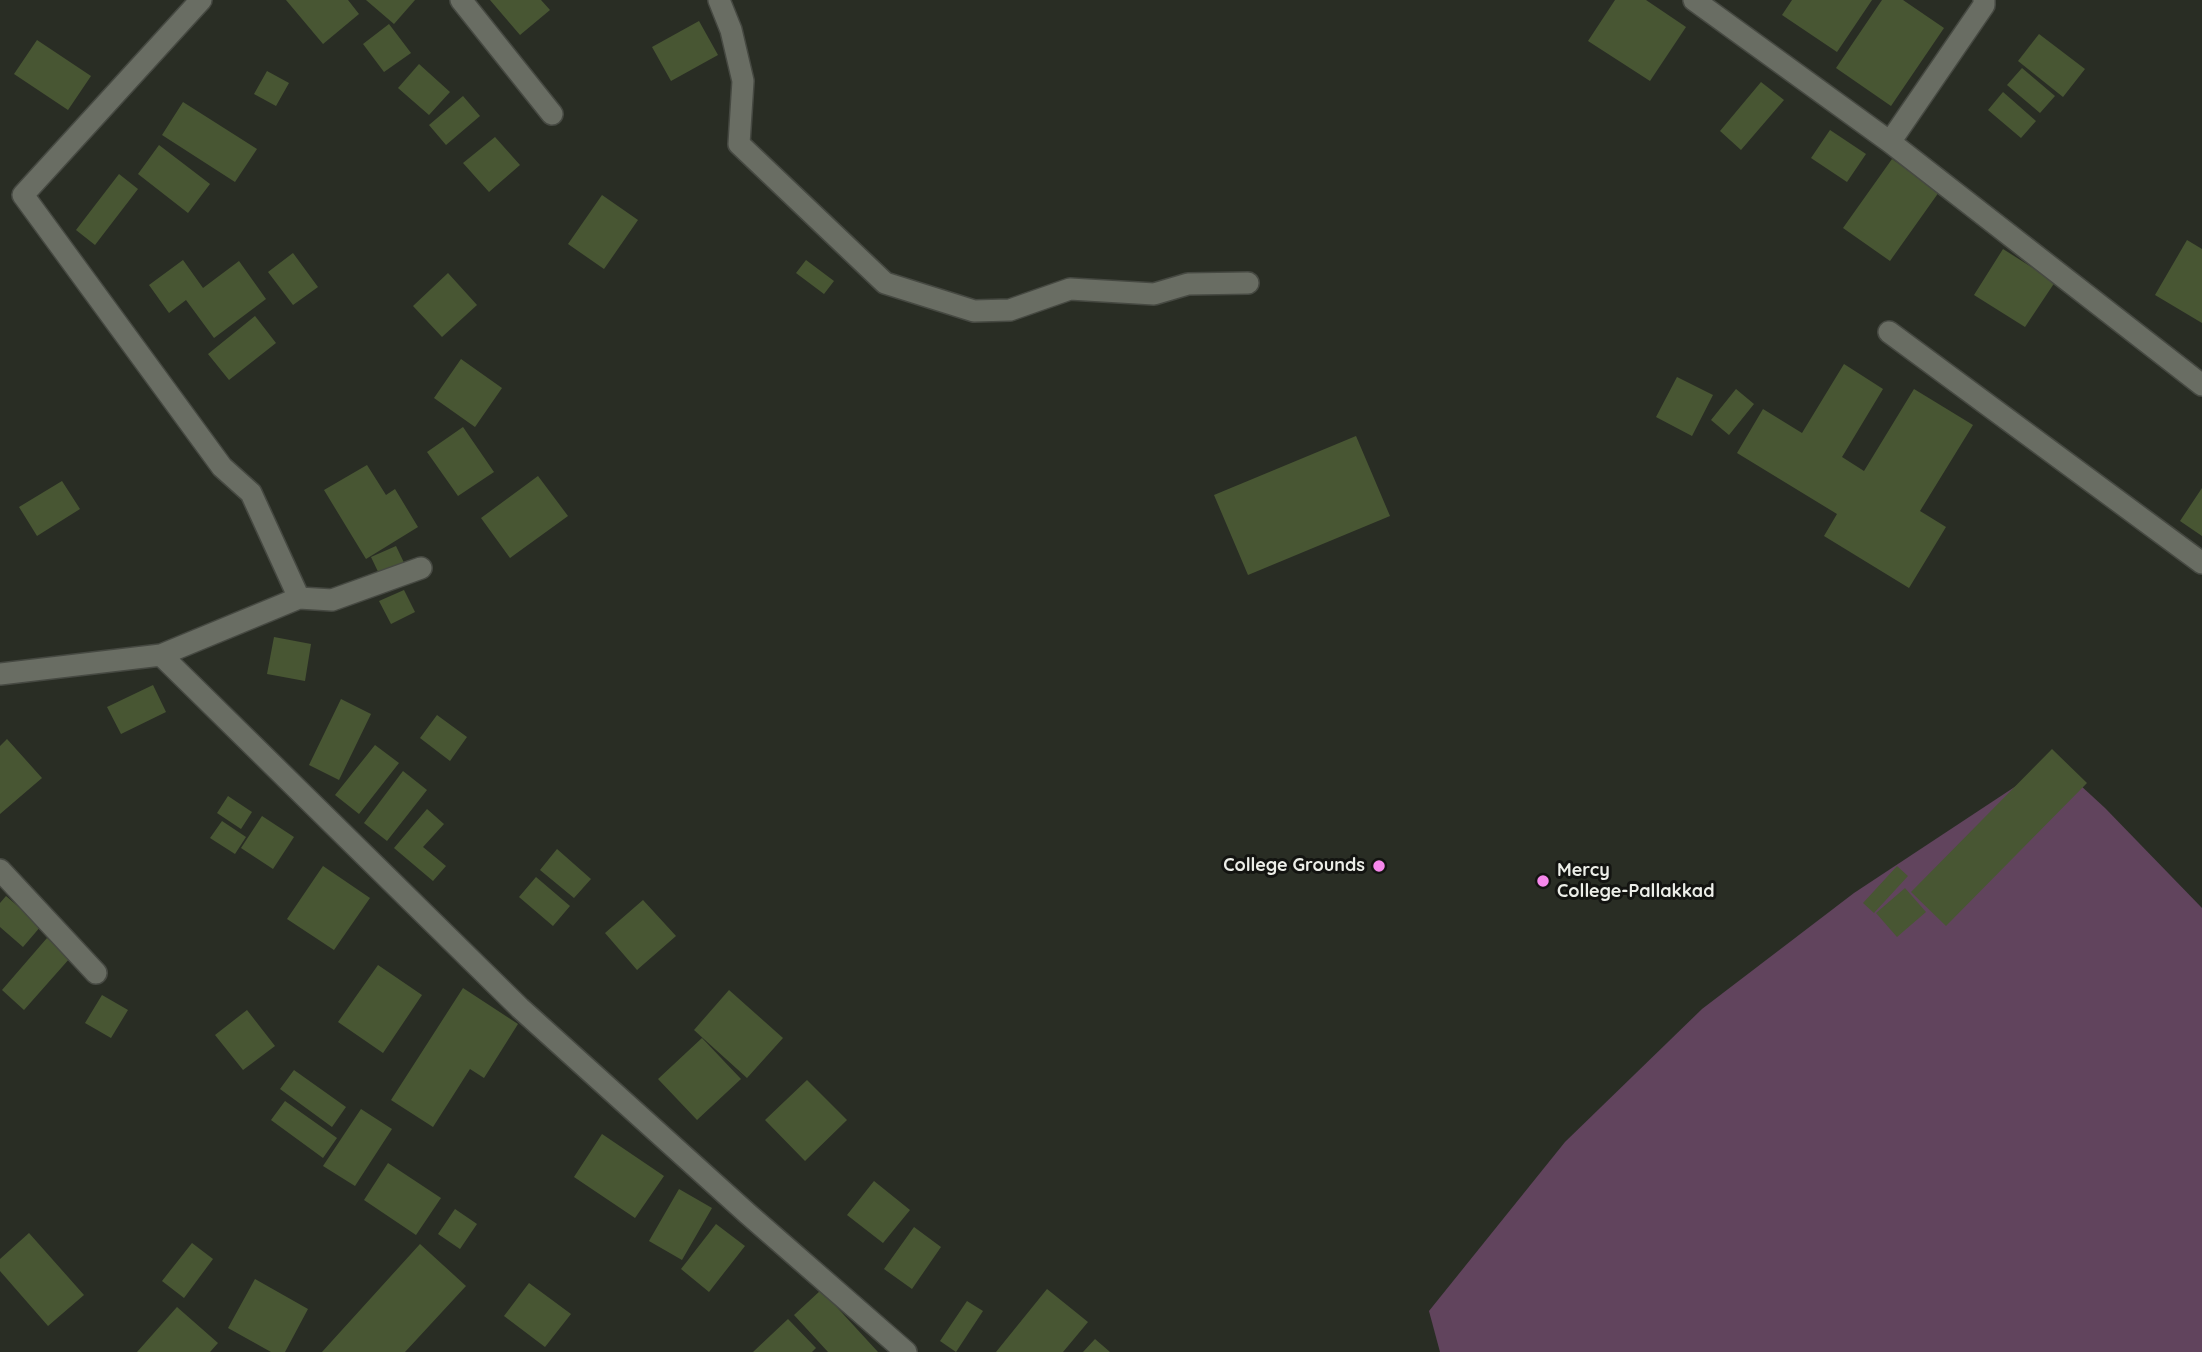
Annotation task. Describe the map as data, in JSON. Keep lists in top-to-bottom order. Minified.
{"places":["College Grounds","Mercy College-Pallakkad"]}
